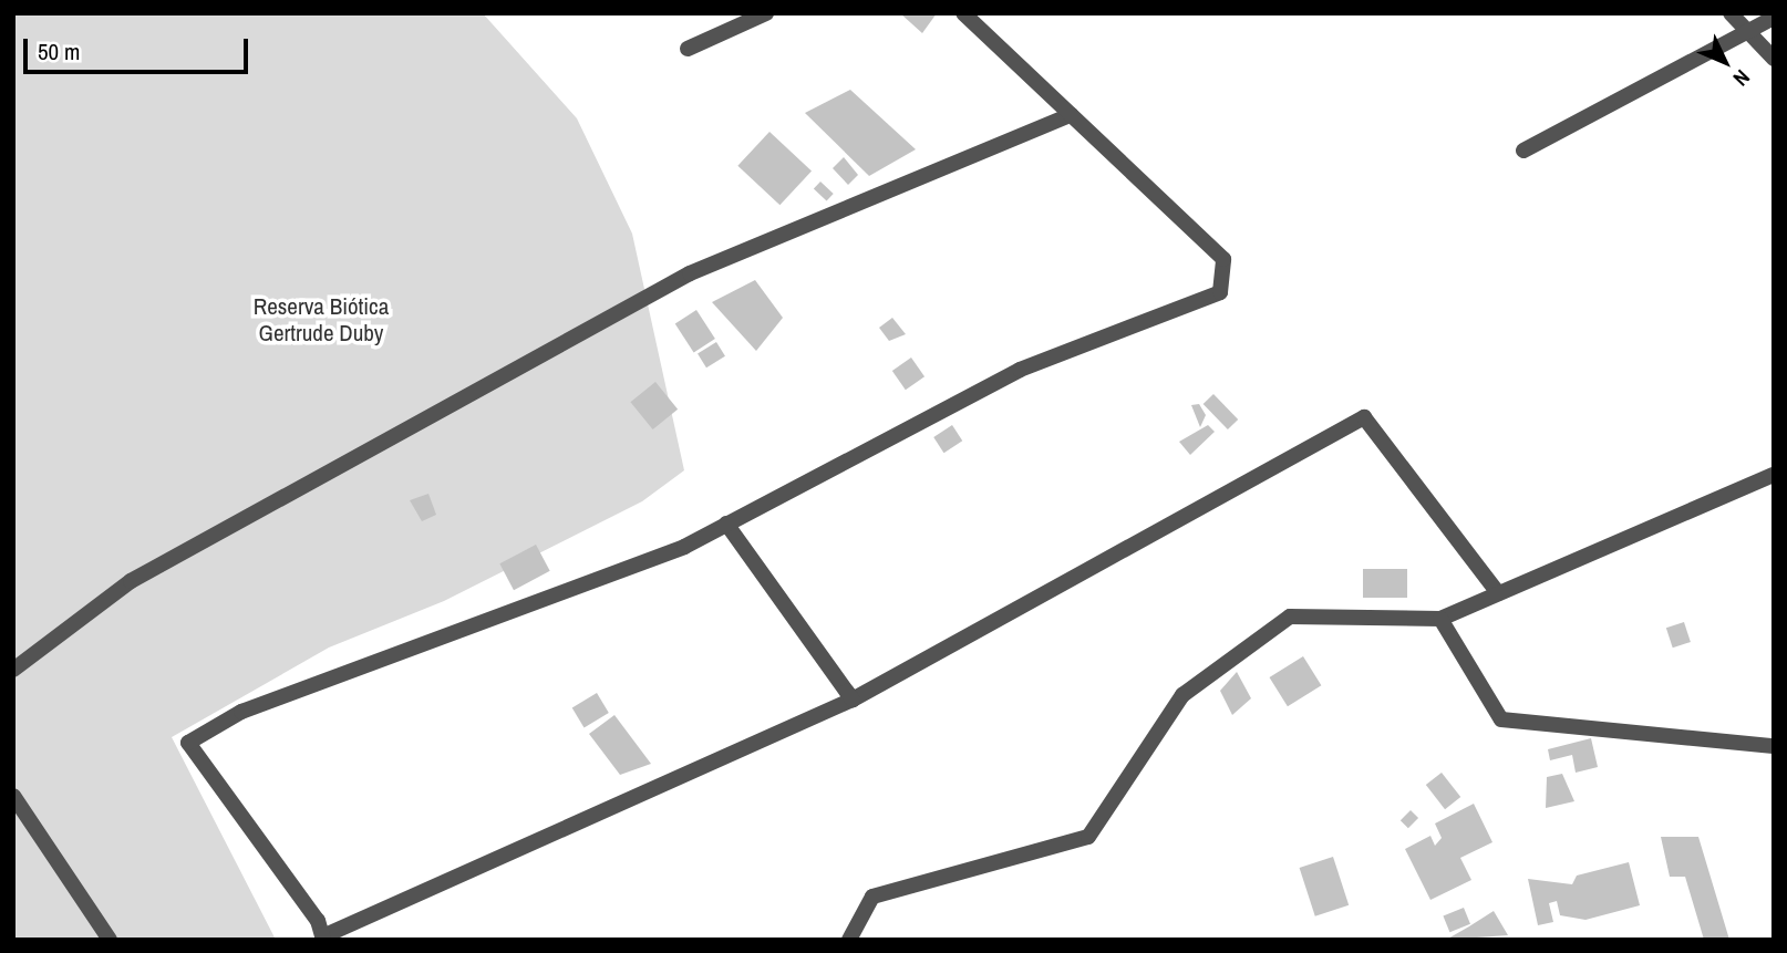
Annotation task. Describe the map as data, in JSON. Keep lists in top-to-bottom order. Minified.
{"parks":["Reserva Biótica Gertrude Duby"],"scale_bar":"50 m","north":"bottom right"}
